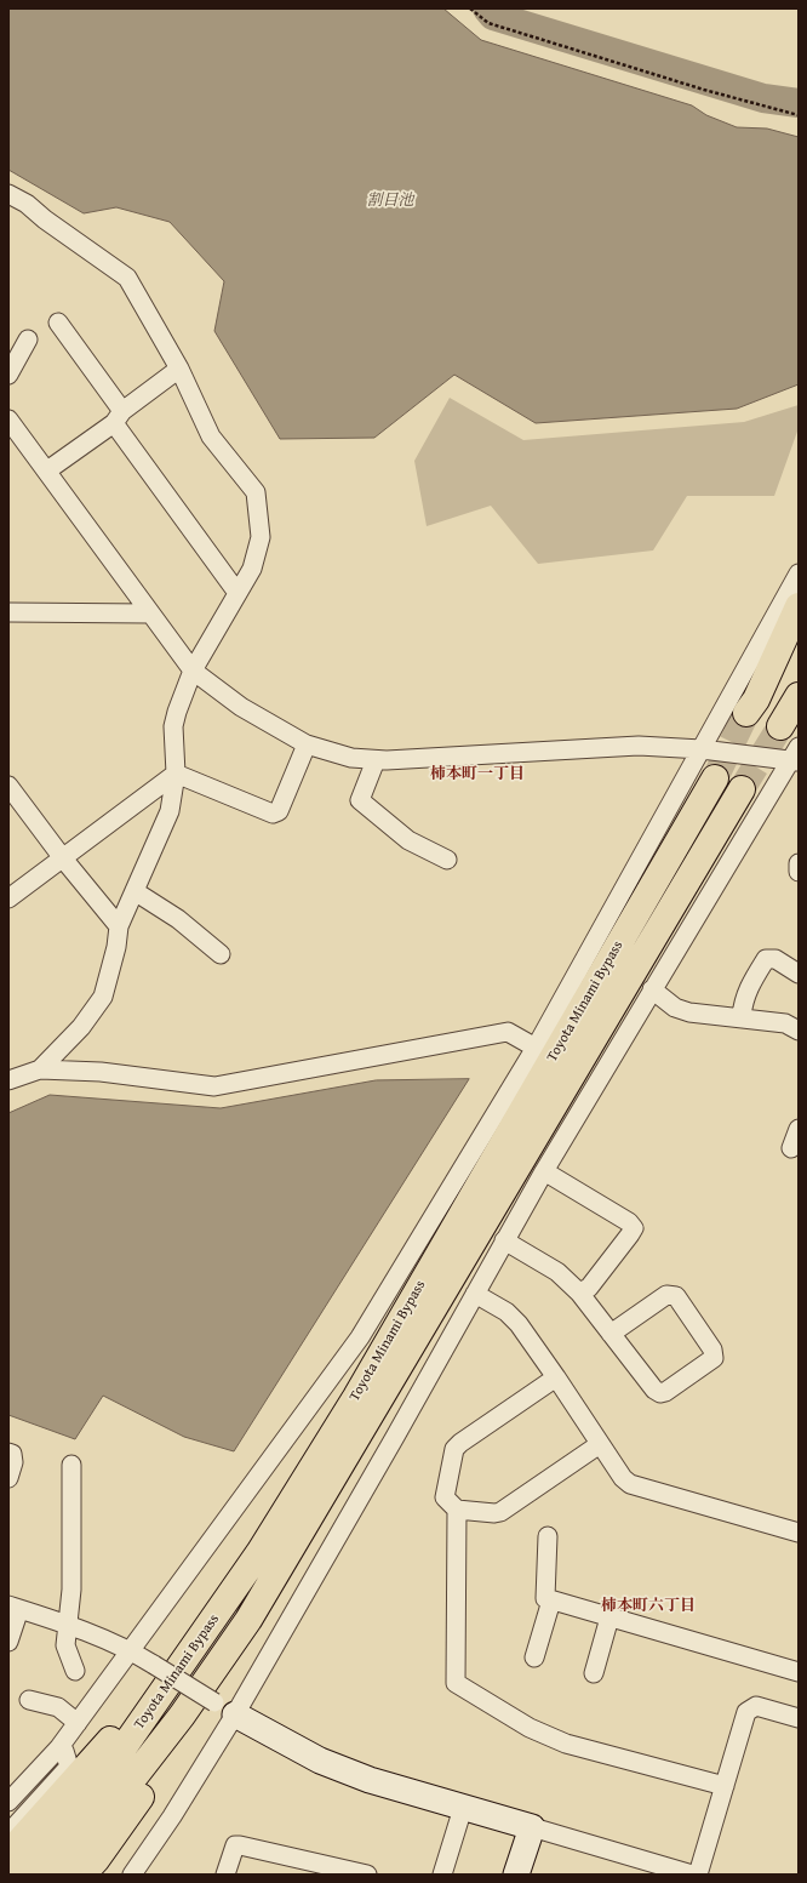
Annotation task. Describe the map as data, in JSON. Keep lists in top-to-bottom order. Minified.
{"streets":{"highway":["Toyota Minami Bypass"]},"districts":["柿本町一丁目","柿本町六丁目"],"water":["割目池"]}
